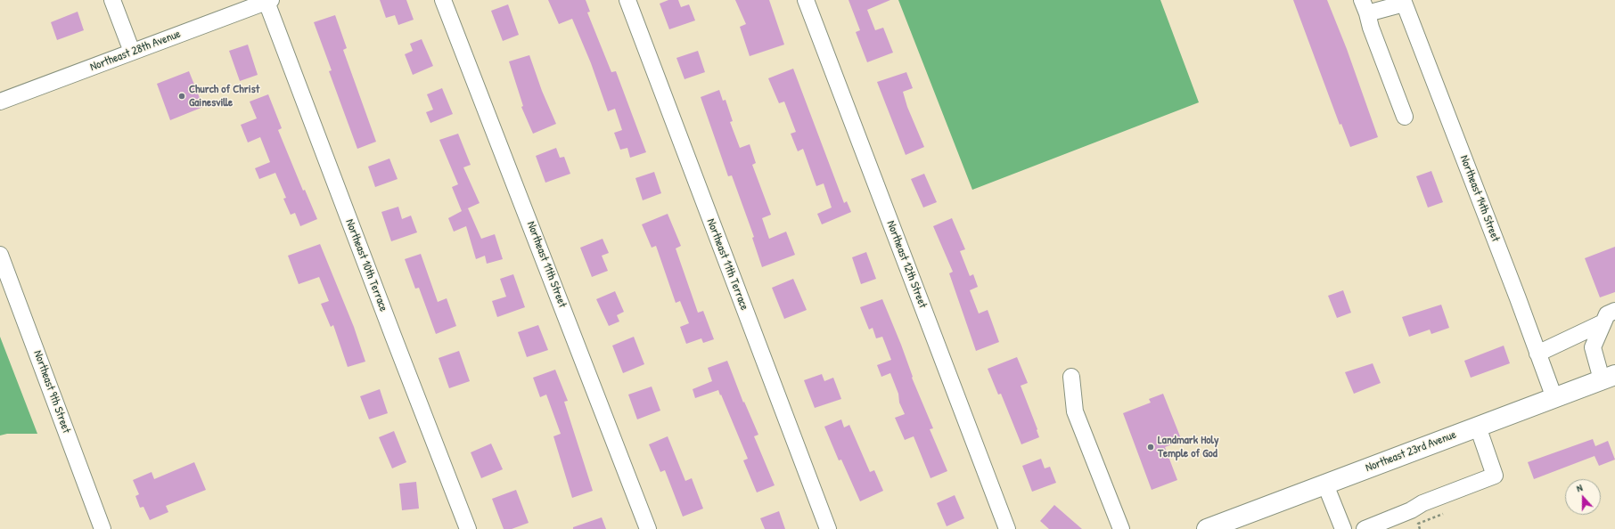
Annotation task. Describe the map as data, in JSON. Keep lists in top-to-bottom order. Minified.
{"streets":{"main road":["Northeast 23rd Avenue"],"street":["Northeast 28th Avenue","Northeast 14th Street","Northeast 11th Street","Northeast 11th Terrace","Northeast 12th Street","Northeast 10th Terrace","Northeast 9th Street"]},"crossings":[["Northeast 28th Avenue","Northeast 10th Terrace"],["Northeast 14th Street","Northeast 23rd Avenue"]],"places":["Church of Christ Gainesville","Landmark Holy Temple of God"],"north":"top"}
